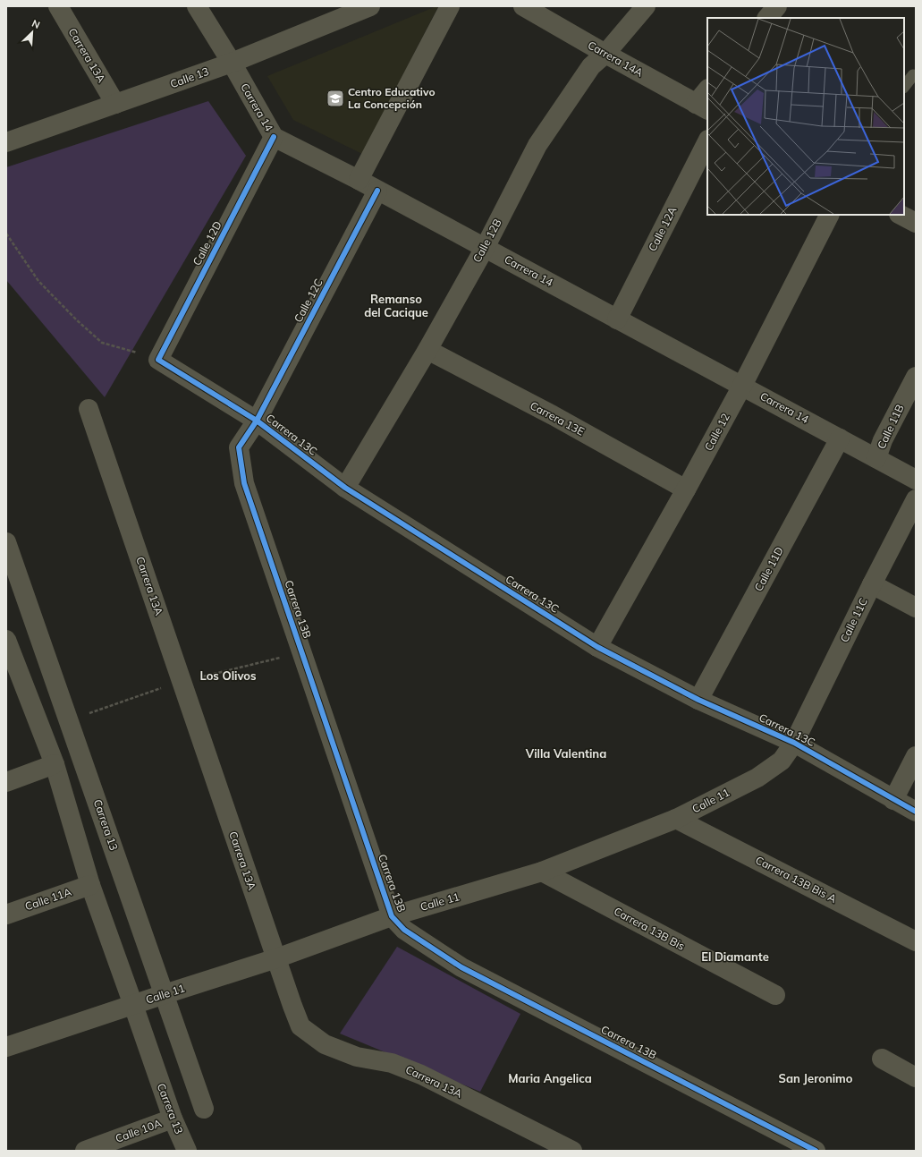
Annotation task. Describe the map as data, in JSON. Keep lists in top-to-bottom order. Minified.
{"streets":{"street":["Carrera 13A","Carrera 14A","Calle 13","Carrera 14","Calle 12A","Calle 12B","Calle 12D","Calle 12C","Carrera 13E","Calle 11B","Calle 12","Carrera 13C","Calle 11D","Carrera 13B","Calle 11C","Calle 11","Carrera 13","Carrera 13B Bis A","Calle 11A","Carrera 13B Bis","Calle 10A"]},"crossings":[["Carrera 13A","Calle 13"],["Carrera 13A","Calle 11"],["Carrera 14A","Calle 12B"],["Calle 13","Carrera 14"],["Carrera 14","Calle 12A"],["Carrera 14","Calle 12B"],["Carrera 14","Calle 12D"],["Carrera 14","Calle 12C"],["Carrera 14","Calle 11B"],["Carrera 14","Calle 12"],["Carrera 14","Calle 11D"],["Calle 12B","Carrera 13E"],["Calle 12B","Carrera 13C"],["Calle 12D","Carrera 13C"],["Calle 12C","Carrera 13C"],["Calle 12C","Carrera 13B"],["Carrera 13E","Calle 12"],["Calle 12","Carrera 13C"],["Carrera 13C","Calle 11D"],["Carrera 13C","Carrera 13B"],["Carrera 13C","Calle 11C"],["Carrera 13C","Calle 11"],["Carrera 13B","Calle 11"],["Calle 11C","Calle 11"],["Calle 11","Carrera 13"],["Calle 11","Carrera 13B Bis A"],["Calle 11","Carrera 13B Bis"],["Carrera 13","Calle 11A"],["Carrera 13","Calle 10A"]],"districts":["Remanso del Cacique","Los Olivos","Villa Valentina","El Diamante","Maria Angelica","San Jeronimo"],"places":{"school or university":["Centro Educativo La Concepción"]},"north":"top right"}
